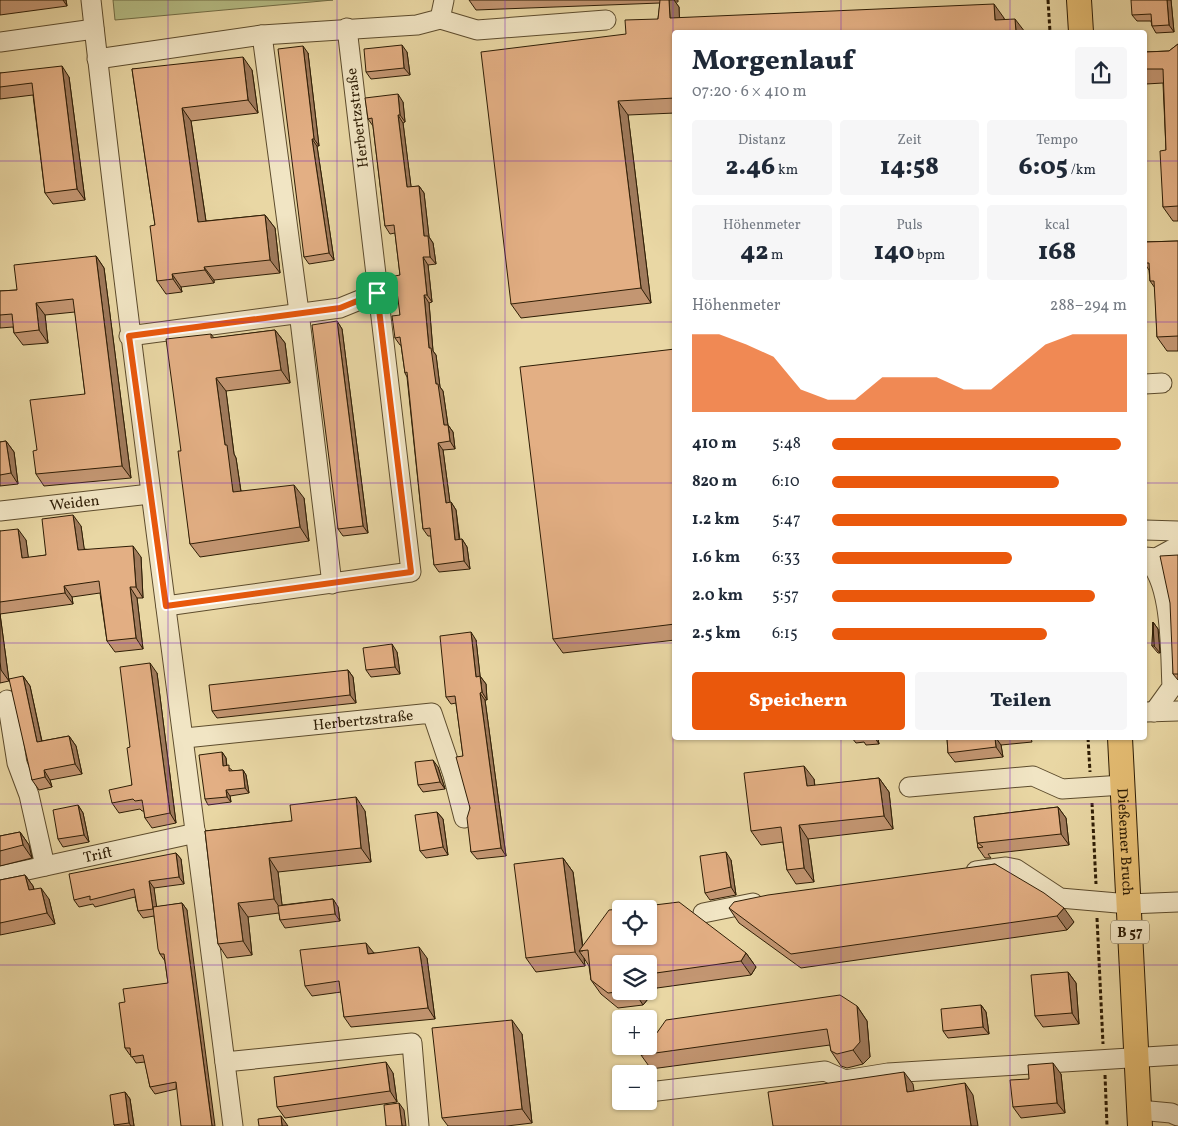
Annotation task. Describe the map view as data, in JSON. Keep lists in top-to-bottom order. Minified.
{"streets":{"main road":["Dießemer Bruch","B 57"],"street":["Herbertzstraße","Weiden","Trift"]},"page":{"heading":["Morgenlauf","07:20 · 6 × 410 m"],"stats":[["Distanz","2.46 km"],["Zeit","14:58"],["Tempo","6:05 /km"],["Höhenmeter","42 m"],["Puls","140 bpm"],["kcal","168"]],"chart":["Höhenmeter","288–294 m"],"list":[{"name":"410 m","note":"5:48"},{"name":"820 m","note":"6:10"},{"name":"1.2 km","note":"5:47"},{"name":"1.6 km","note":"6:33"},{"name":"2.0 km","note":"5:57"},{"name":"2.5 km","note":"6:15"}],"buttons":["Speichern","Teilen"],"map_buttons":["+","−"]}}
